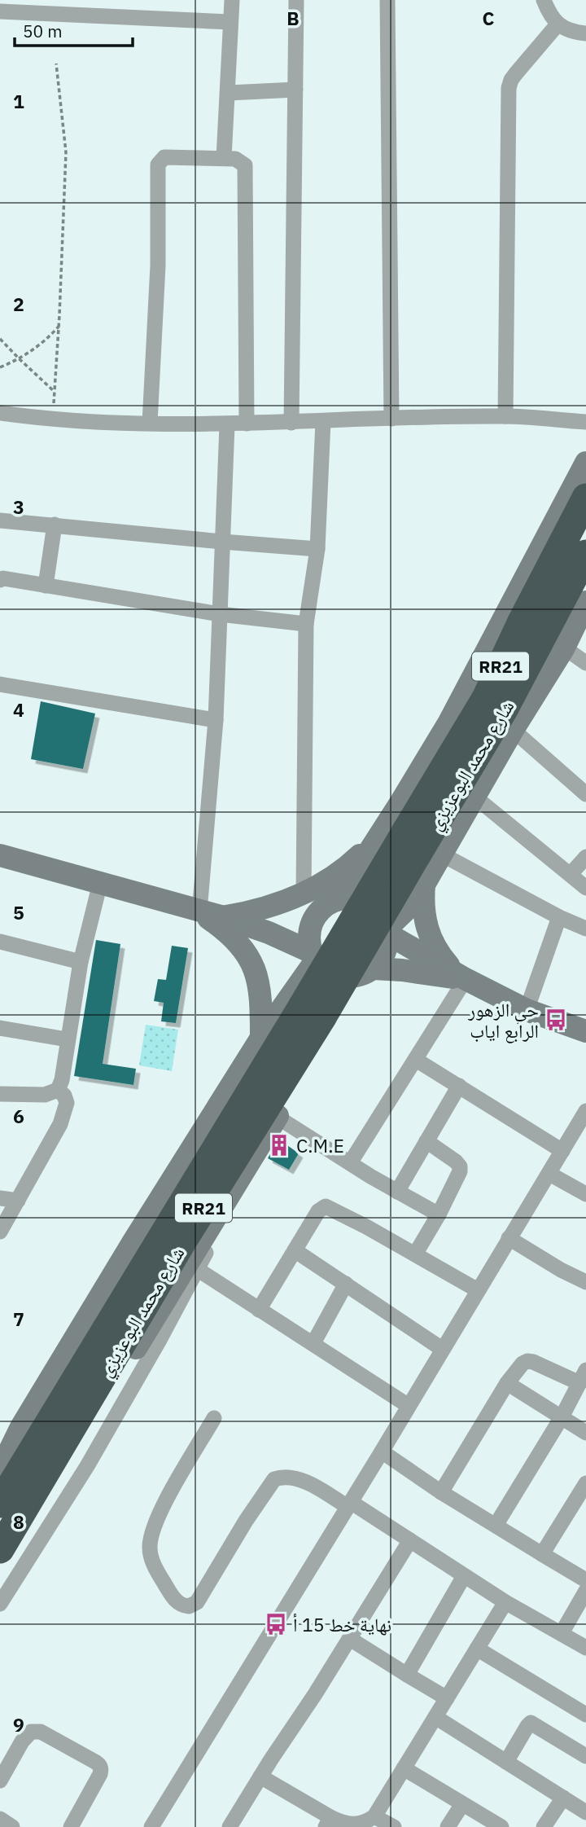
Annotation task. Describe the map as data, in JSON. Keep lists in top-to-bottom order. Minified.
{"streets":{"highway":["RR21","شارع محمد البوعزيزي"]},"crossings":[["RR21","شارع محمد البوعزيزي"]],"places":{"bus stop":["حي الزهور الرابع اياب","نهاية خط 15 أ"],"building":["C.M.E"]},"scale_bar":"50 m","grid":{"columns":["B","C"],"rows":["1","2","3","4","5","6","7","8","9"]}}
